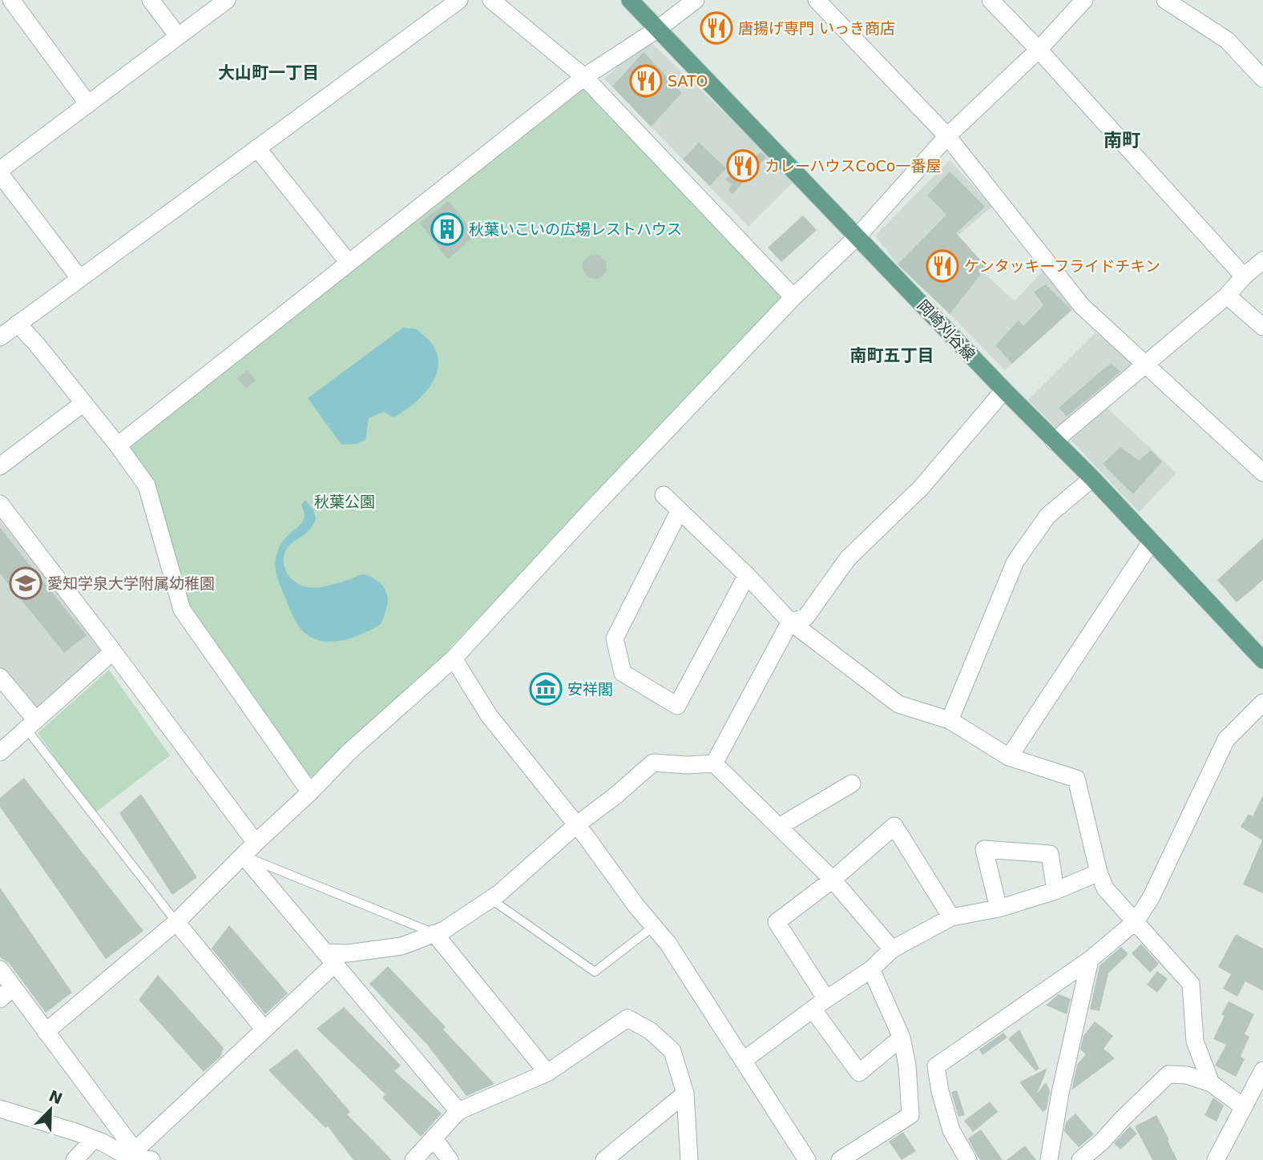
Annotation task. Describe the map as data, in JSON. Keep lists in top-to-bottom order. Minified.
{"streets":{"main road":["岡崎刈谷線"]},"districts":["大山町一丁目","南町","南町五丁目"],"parks":["秋葉公園"],"places":{"restaurant":["唐揚げ専門 いっき商店","SATO","カレーハウスCoCo一番屋","ケンタッキーフライドチキン"],"building":["秋葉いこいの広場レストハウス"],"school or university":["愛知学泉大学附属幼稚園"],"museum":["安祥閣"]},"north":"top right"}
